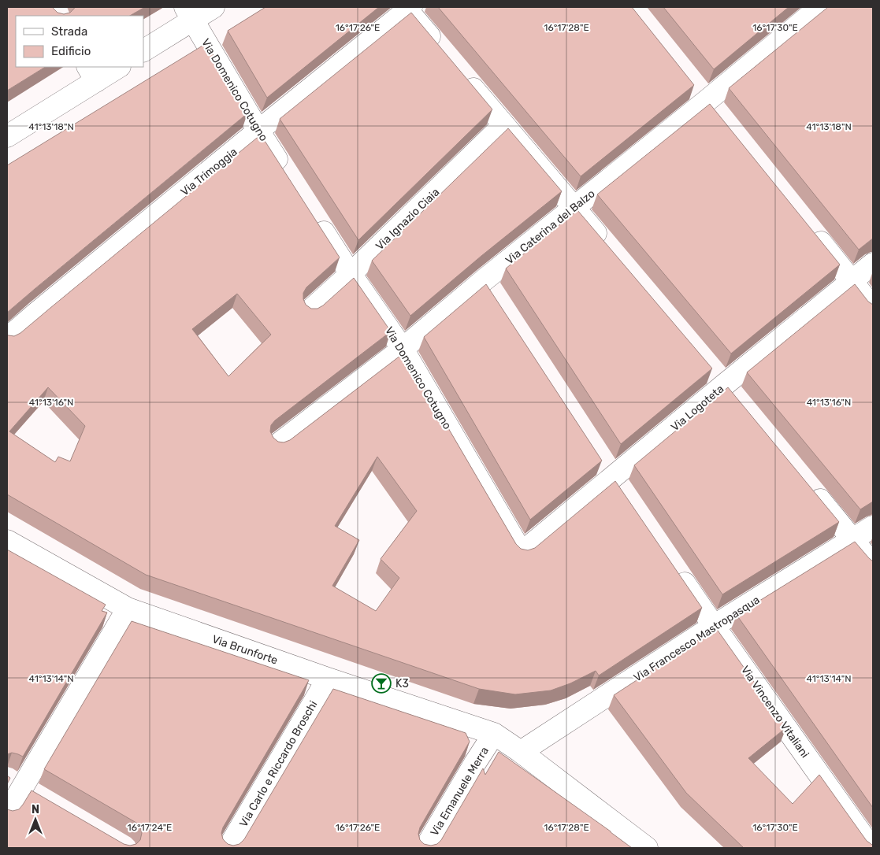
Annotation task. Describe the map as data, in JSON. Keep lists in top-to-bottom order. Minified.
{"streets":{"street":["Via Domenico Cotugno","Via Trimoggia","Via Ignazio Ciaia","Via Caterina del Balzo","Via Logoteta","Via Francesco Mastropasqua","Via Brunforte","Via Vincenzo Vitaliani","Via Carlo e Riccardo Broschi","Via Emanuele Merra"]},"crossings":[["Via Domenico Cotugno","Via Trimoggia"],["Via Domenico Cotugno","Via Ignazio Ciaia"],["Via Domenico Cotugno","Via Caterina del Balzo"],["Via Domenico Cotugno","Via Logoteta"],["Via Francesco Mastropasqua","Via Brunforte"],["Via Francesco Mastropasqua","Via Vincenzo Vitaliani"],["Via Brunforte","Via Carlo e Riccardo Broschi"],["Via Brunforte","Via Emanuele Merra"]],"places":{"bar":["K3"]},"legend":["Strada","Edificio"],"north":"top","coordinates":["16°17'26\"E","16°17'28\"E","16°17'30\"E","41°13'18\"N","41°13'16\"N","41°13'14\"N","16°17'24\"E"]}
